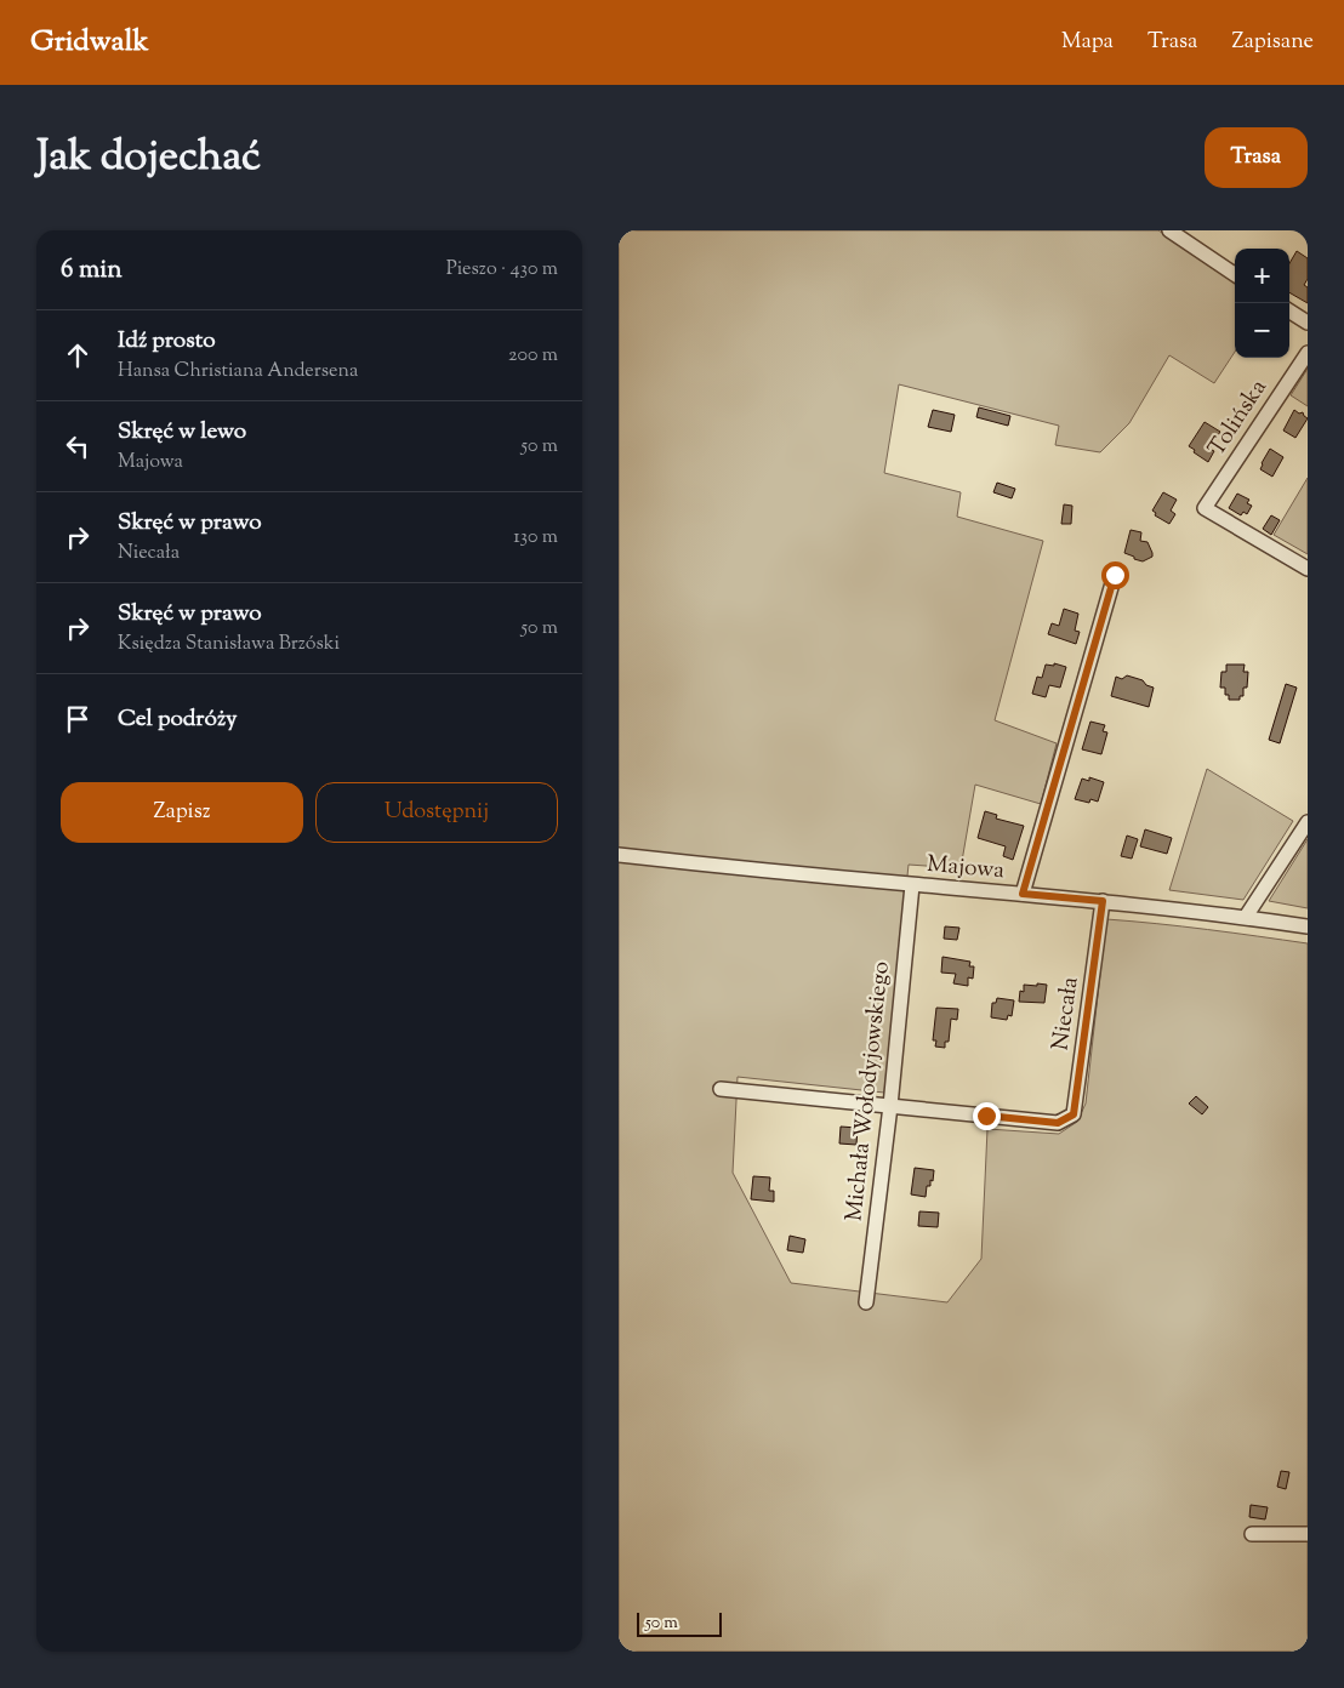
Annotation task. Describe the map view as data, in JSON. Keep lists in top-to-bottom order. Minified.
{"streets":{"street":["Tolińska","Majowa","Niecała","Michała Wołodyjowskiego"]},"crossings":[["Majowa","Niecała"],["Majowa","Michała Wołodyjowskiego"],["Niecała","Michała Wołodyjowskiego"]],"scale_bar":"50 m","page":{"header":"Gridwalk","nav":["Mapa","Trasa","Zapisane"],"title":"Jak dojechać","buttons":["Trasa",["Zapisz","Udostępnij"]],"heading":["6 min","Pieszo · 430 m"],"map_buttons":["+","−"],"list":[["Idź prosto","Hansa Christiana Andersena","200 m"],["Skręć w lewo","Majowa","50 m"],["Skręć w prawo","Niecała","130 m"],["Skręć w prawo","Księdza Stanisława Brzóski","50 m"],"Cel podróży"],"scale":"50 m"}}
